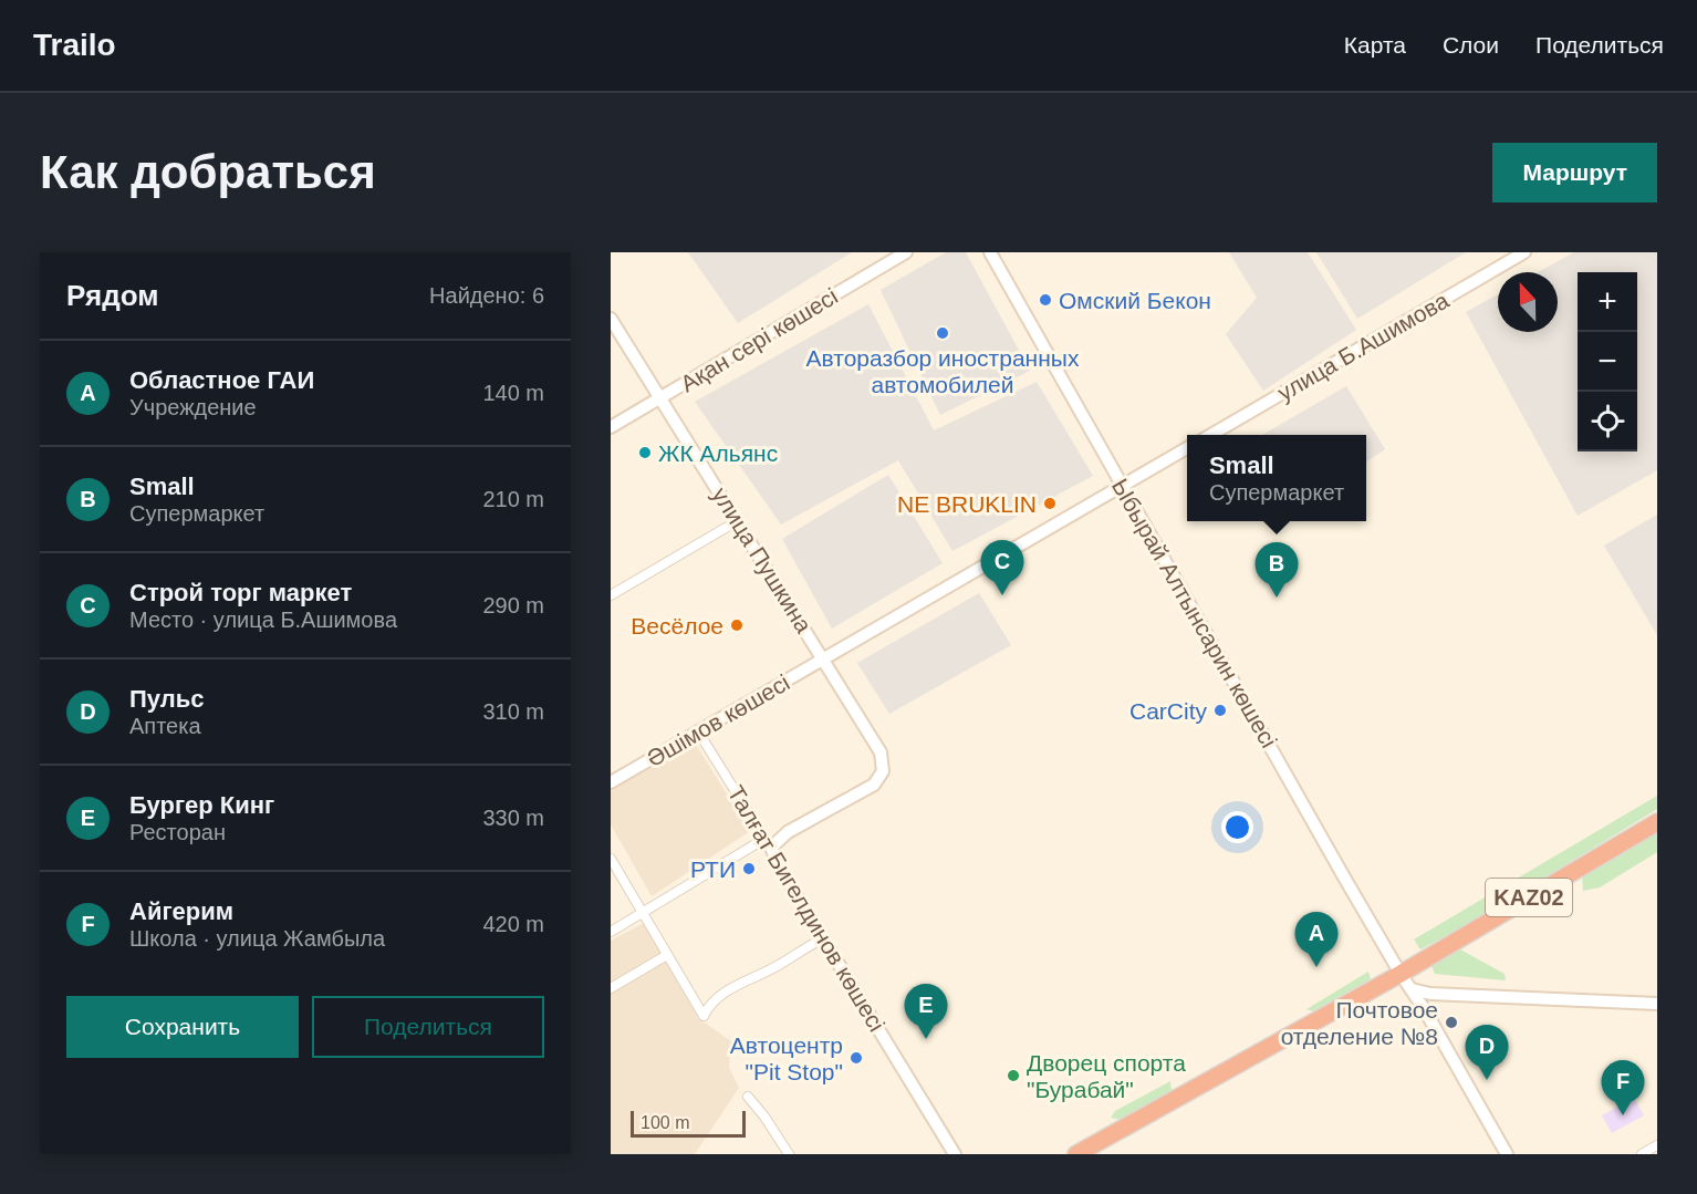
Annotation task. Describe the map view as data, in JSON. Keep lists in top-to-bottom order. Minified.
{"streets":{"highway":["KАZ02"],"street":["Ақан сері көшесі","улица Б.Ашимова","улица Пушкина","Ыбырай Алтынсарин көшесі","Әшімов көшесі","Талғат Бигелдинов көшесі"]},"crossings":[["Ақан сері көшесі","улица Пушкина"],["улица Пушкина","Әшімов көшесі"],["улица Пушкина","Талғат Бигелдинов көшесі"],["Ыбырай Алтынсарин көшесі","KАZ02"],["Әшімов көшесі","Талғат Бигелдинов көшесі"]],"places":["Омский Бекон","Авторазбор иностранных автомобилей","ЖК Альянс","NE BRUKLIN","Весёлое","CarCity","РТИ","Почтовое отделение №8","Автоцентр \"Pit Stop\"","Дворец спорта \"Бурабай\""],"scale_bar":"100 m","north":"top","page":{"header":"Trailo","nav":["Карта","Слои","Поделиться"],"buttons":["Маршрут",["Сохранить","Поделиться"]],"title":"Как добраться","heading":["Рядом","Найдено: 6"],"map_buttons":["+","−"],"list":[{"mark":"A","name":"Областное ГАИ","note":"Учреждение","value":"140 m"},{"mark":"B","name":"Small","note":"Супермаркет","value":"210 m"},{"mark":"C","name":"Строй торг маркет","note":"Место · улица Б.Ашимова","value":"290 m"},{"mark":"D","name":"Пульс","note":"Аптека","value":"310 m"},{"mark":"E","name":"Бургер Кинг","note":"Ресторан","value":"330 m"},{"mark":"F","name":"Айгерим","note":"Школа · улица Жамбыла","value":"420 m"}],"popup":["Small","Супермаркет"],"pins":["C","B","A","E","D","F"],"scale":"100 m"}}
